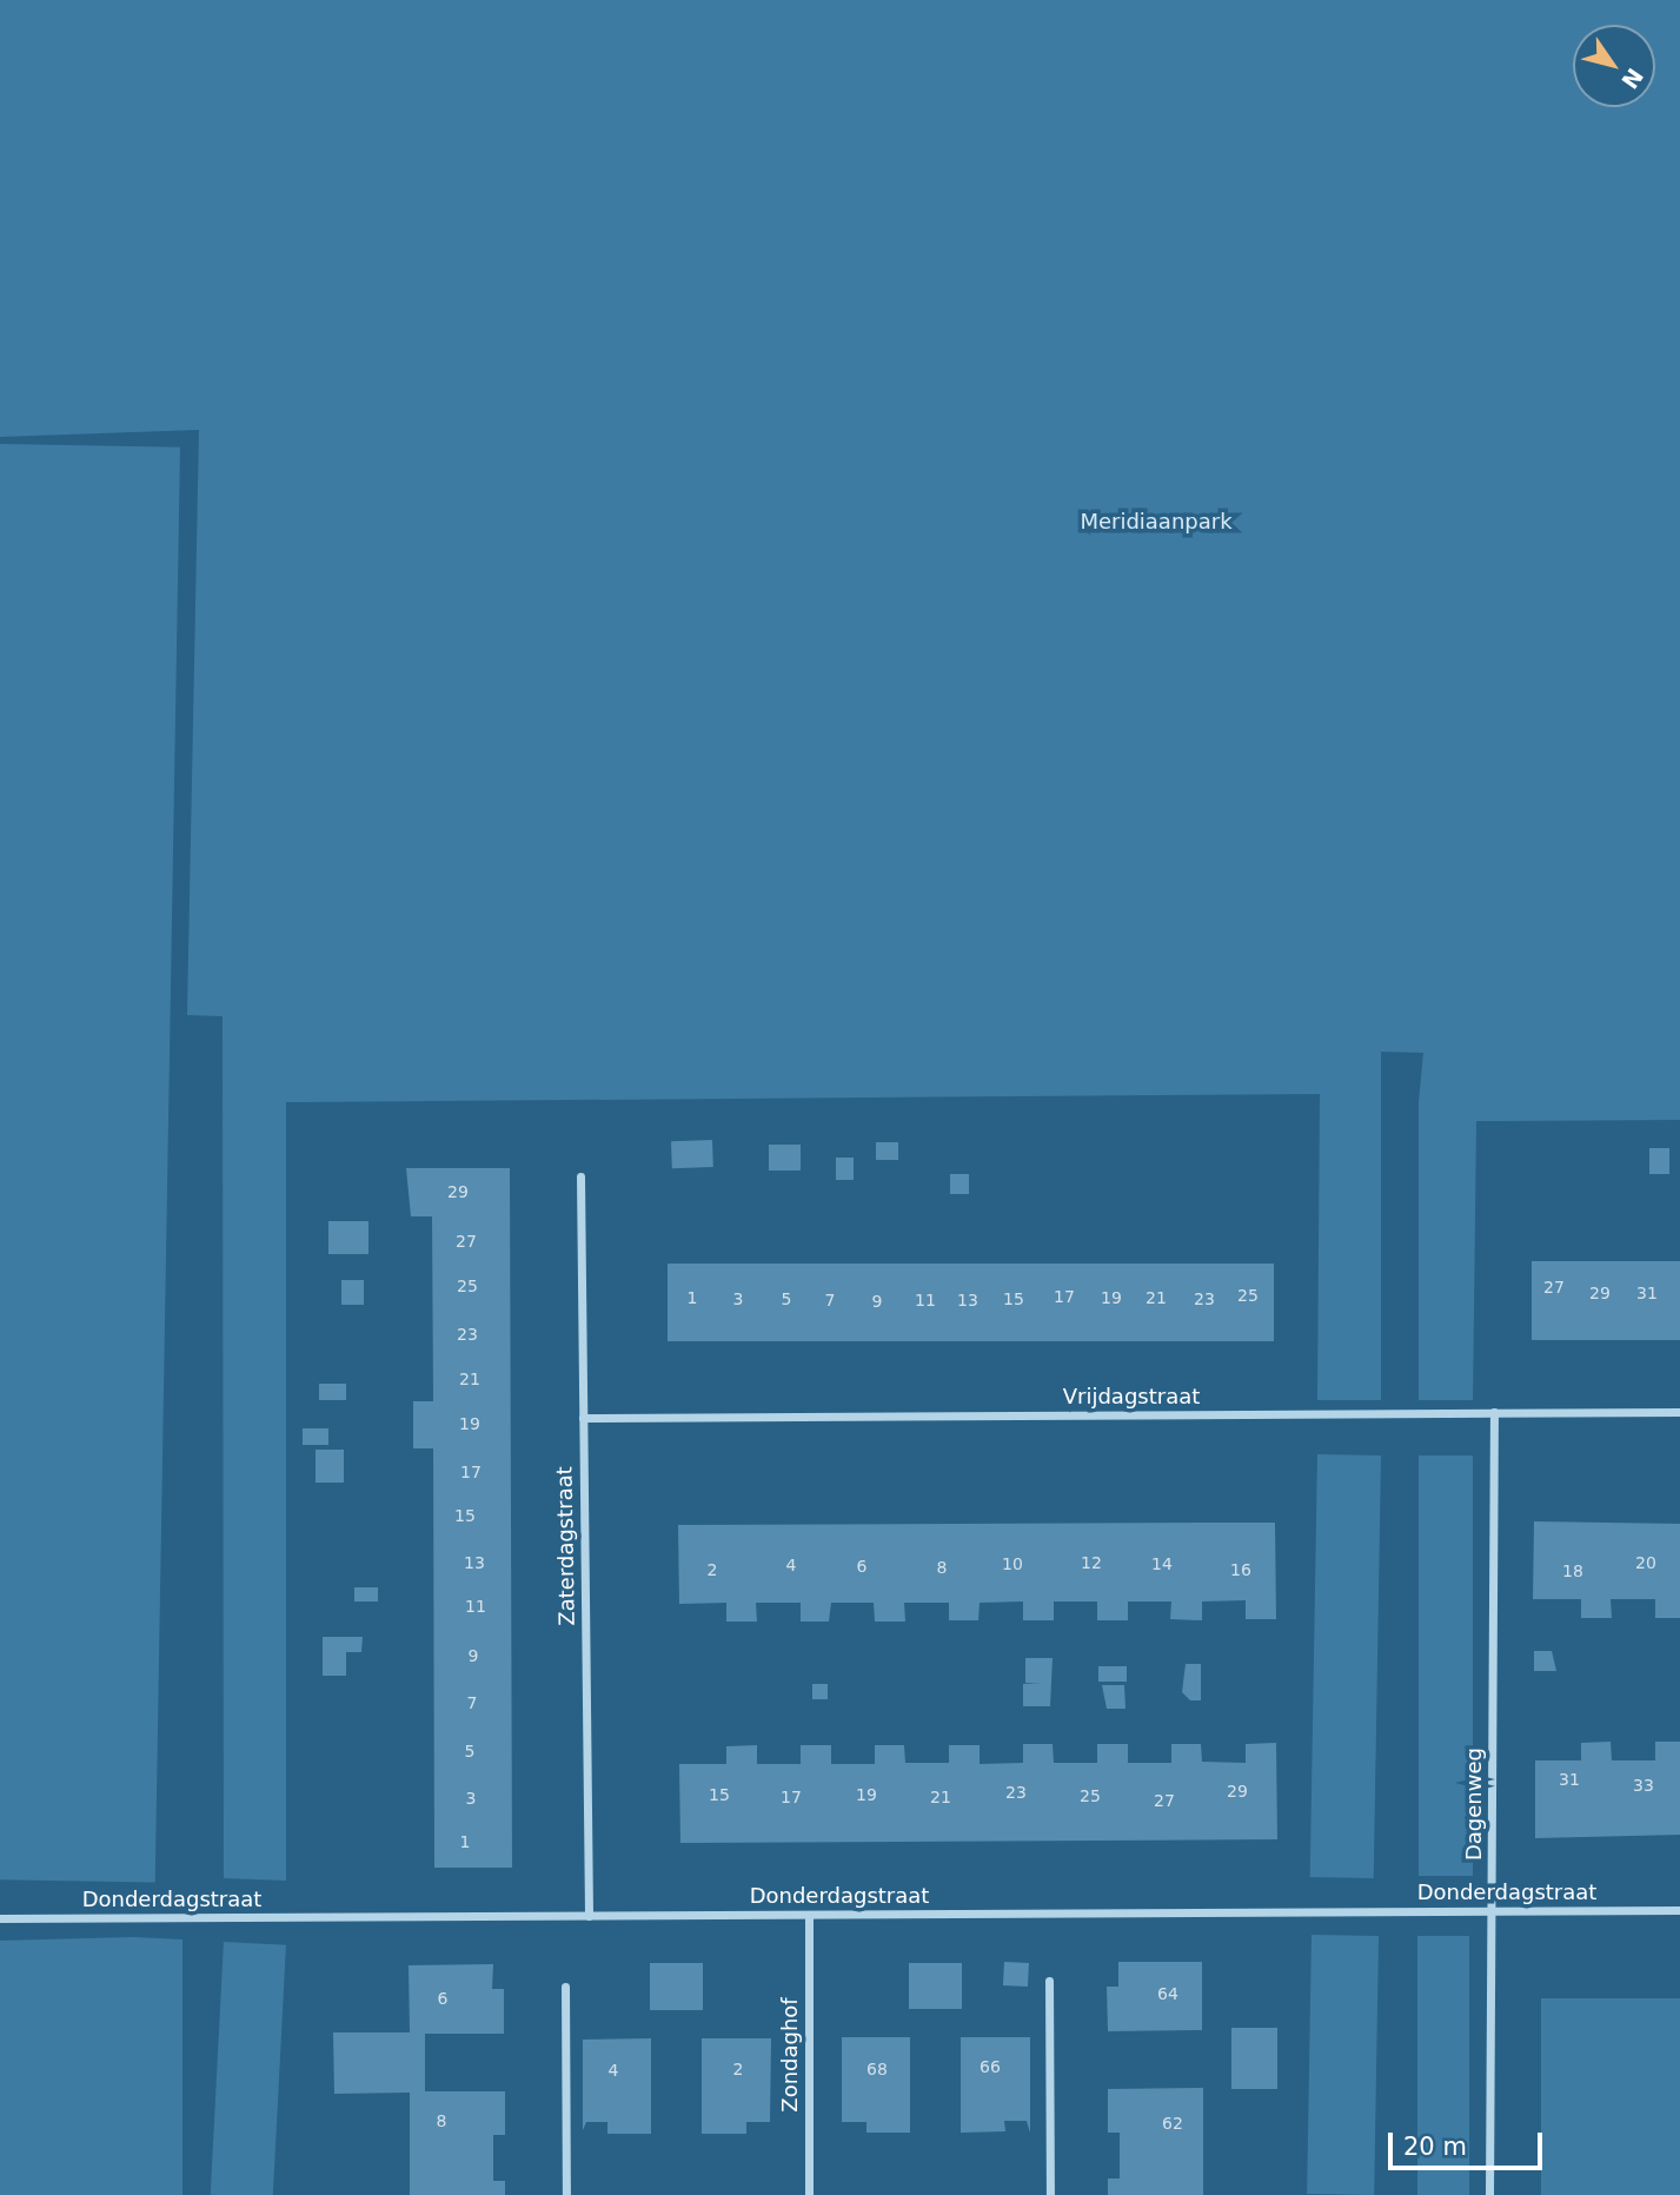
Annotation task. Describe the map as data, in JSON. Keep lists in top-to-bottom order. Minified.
{"streets":{"street":["Vrijdagstraat","Zaterdagstraat","Dagenweg","Donderdagstraat","Zondaghof"]},"crossings":[["Vrijdagstraat","Zaterdagstraat"],["Vrijdagstraat","Dagenweg"],["Zaterdagstraat","Donderdagstraat"],["Dagenweg","Donderdagstraat"],["Donderdagstraat","Zondaghof"]],"parks":["Meridiaanpark"],"house_numbers":["29","27","25","27","29","31","25","17","1","19","21","3","5","15","23","7","11","13","9","23","21","19","17","15","13","12","20","10","14","4","6","8","2","16","18","11","9","7","5","31","33","29","23","15","19","25","17","21","3","27","1","64","6","66","2","68","4","8","62"],"scale_bar":"20 m","north":"bottom right"}
